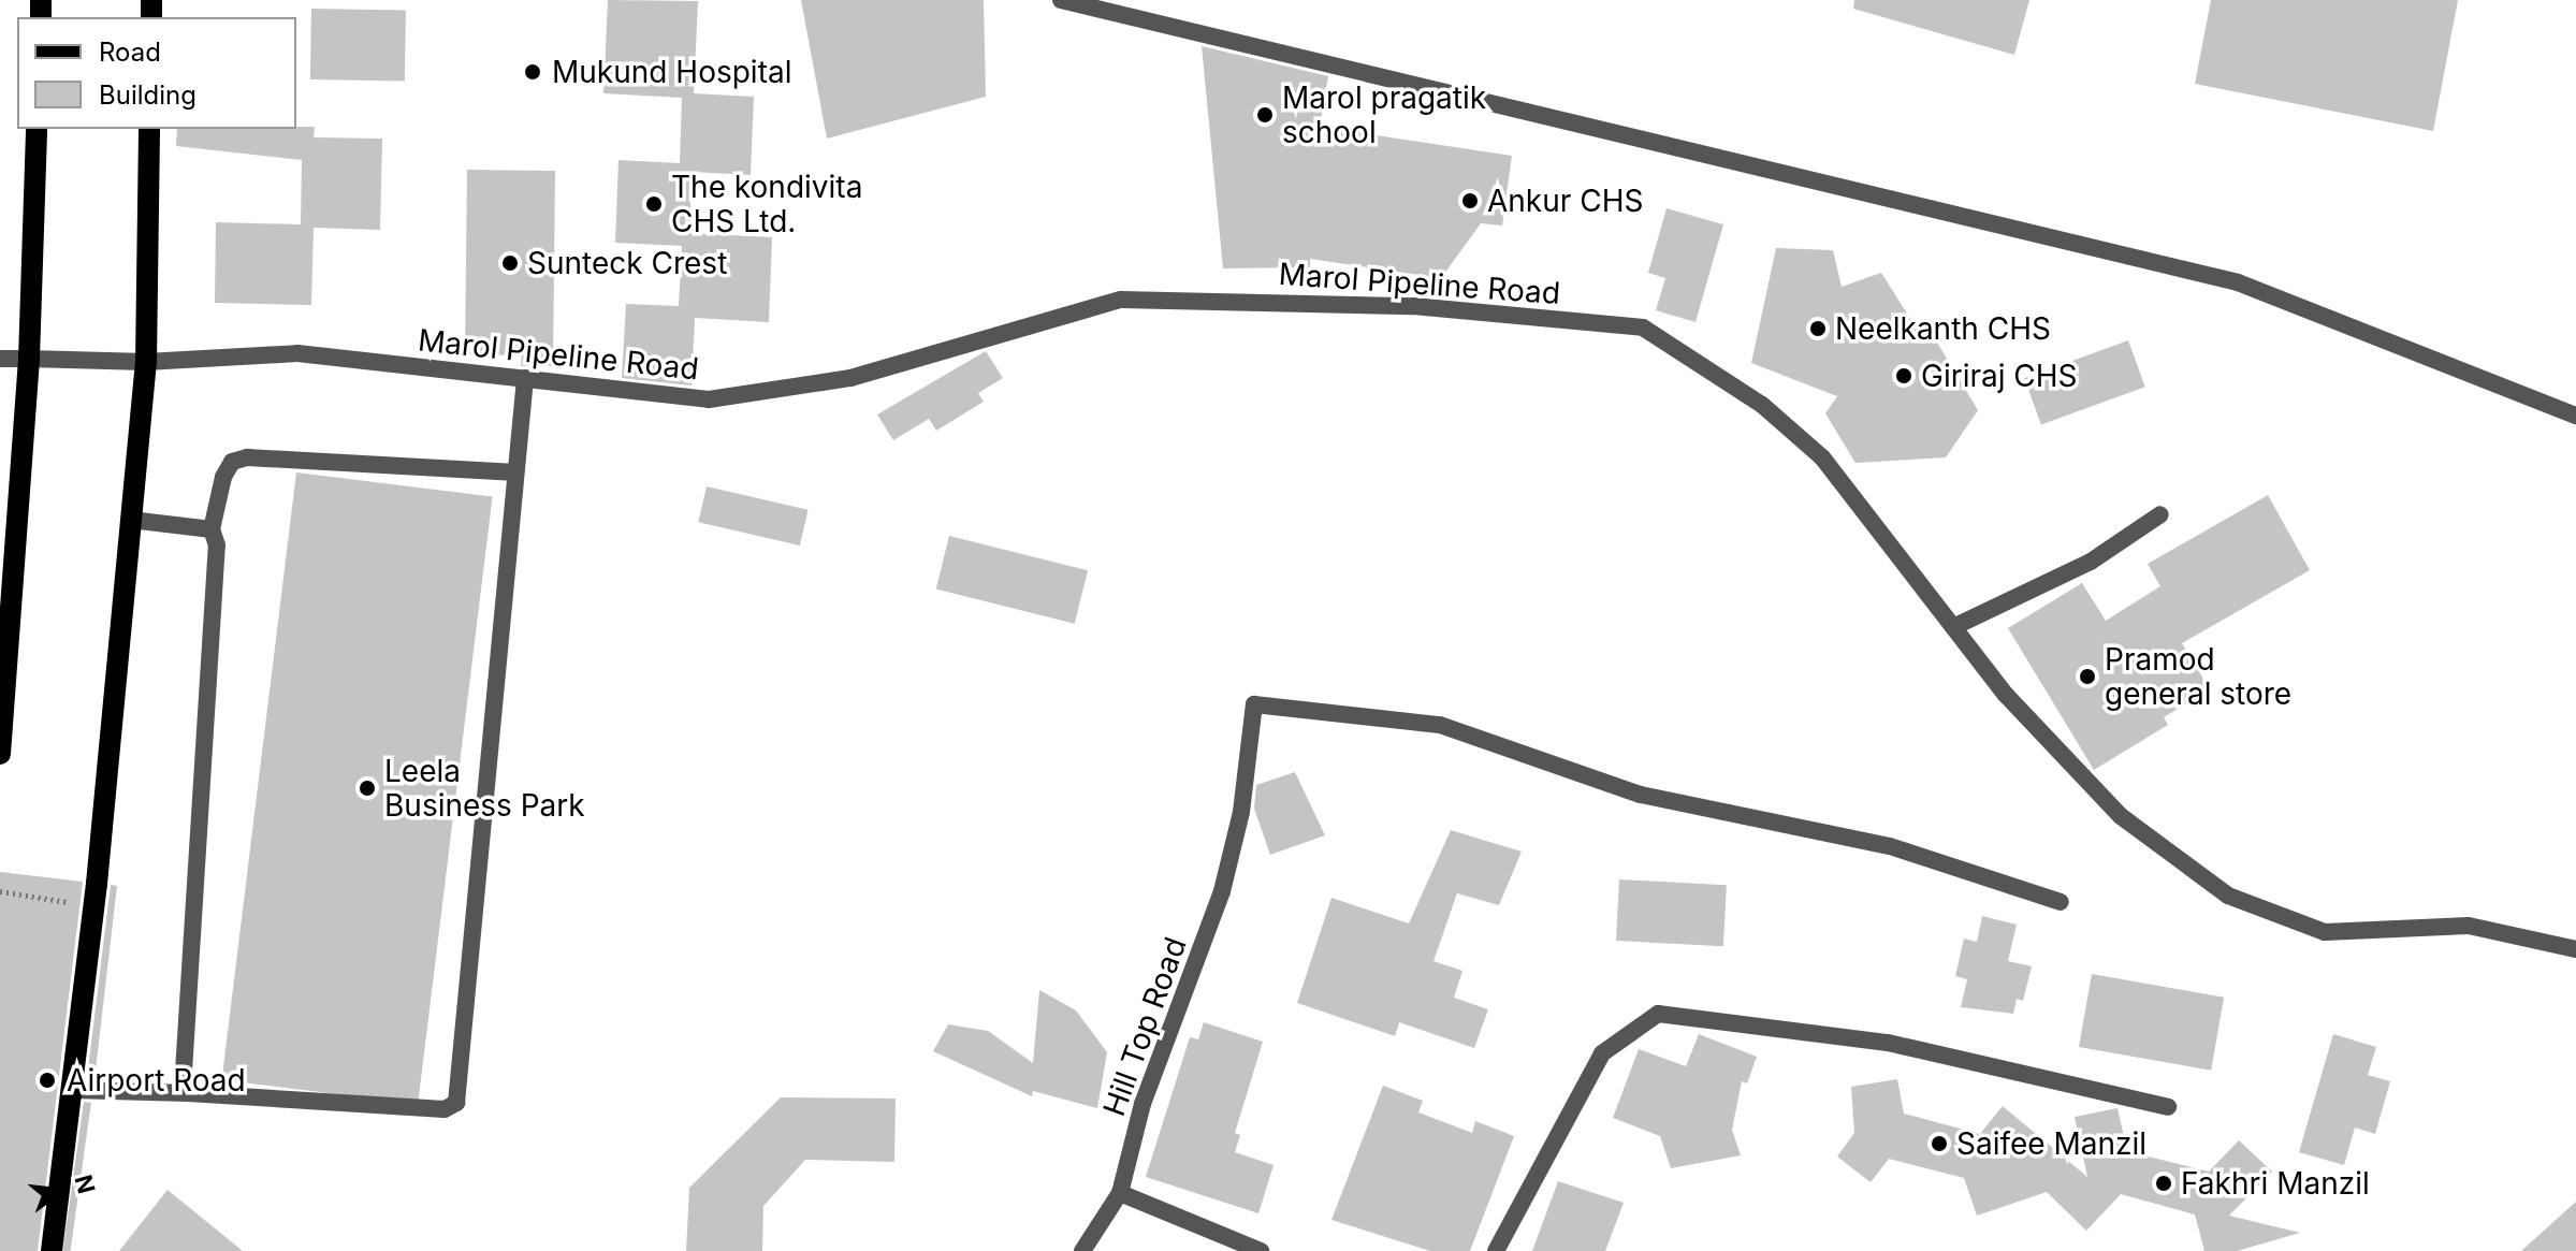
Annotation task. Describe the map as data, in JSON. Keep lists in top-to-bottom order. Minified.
{"streets":{"street":["Marol Pipeline Road","Hill Top Road"]},"places":["Mukund Hospital","Marol pragatik school","Ankur CHS","The kondivita CHS Ltd.","Sunteck Crest","Neelkanth CHS","Giriraj CHS","Pramod general store","Leela Business Park","Airport Road","Saifee Manzil","Fakhri Manzil"],"legend":["Road","Building"],"north":"right"}
